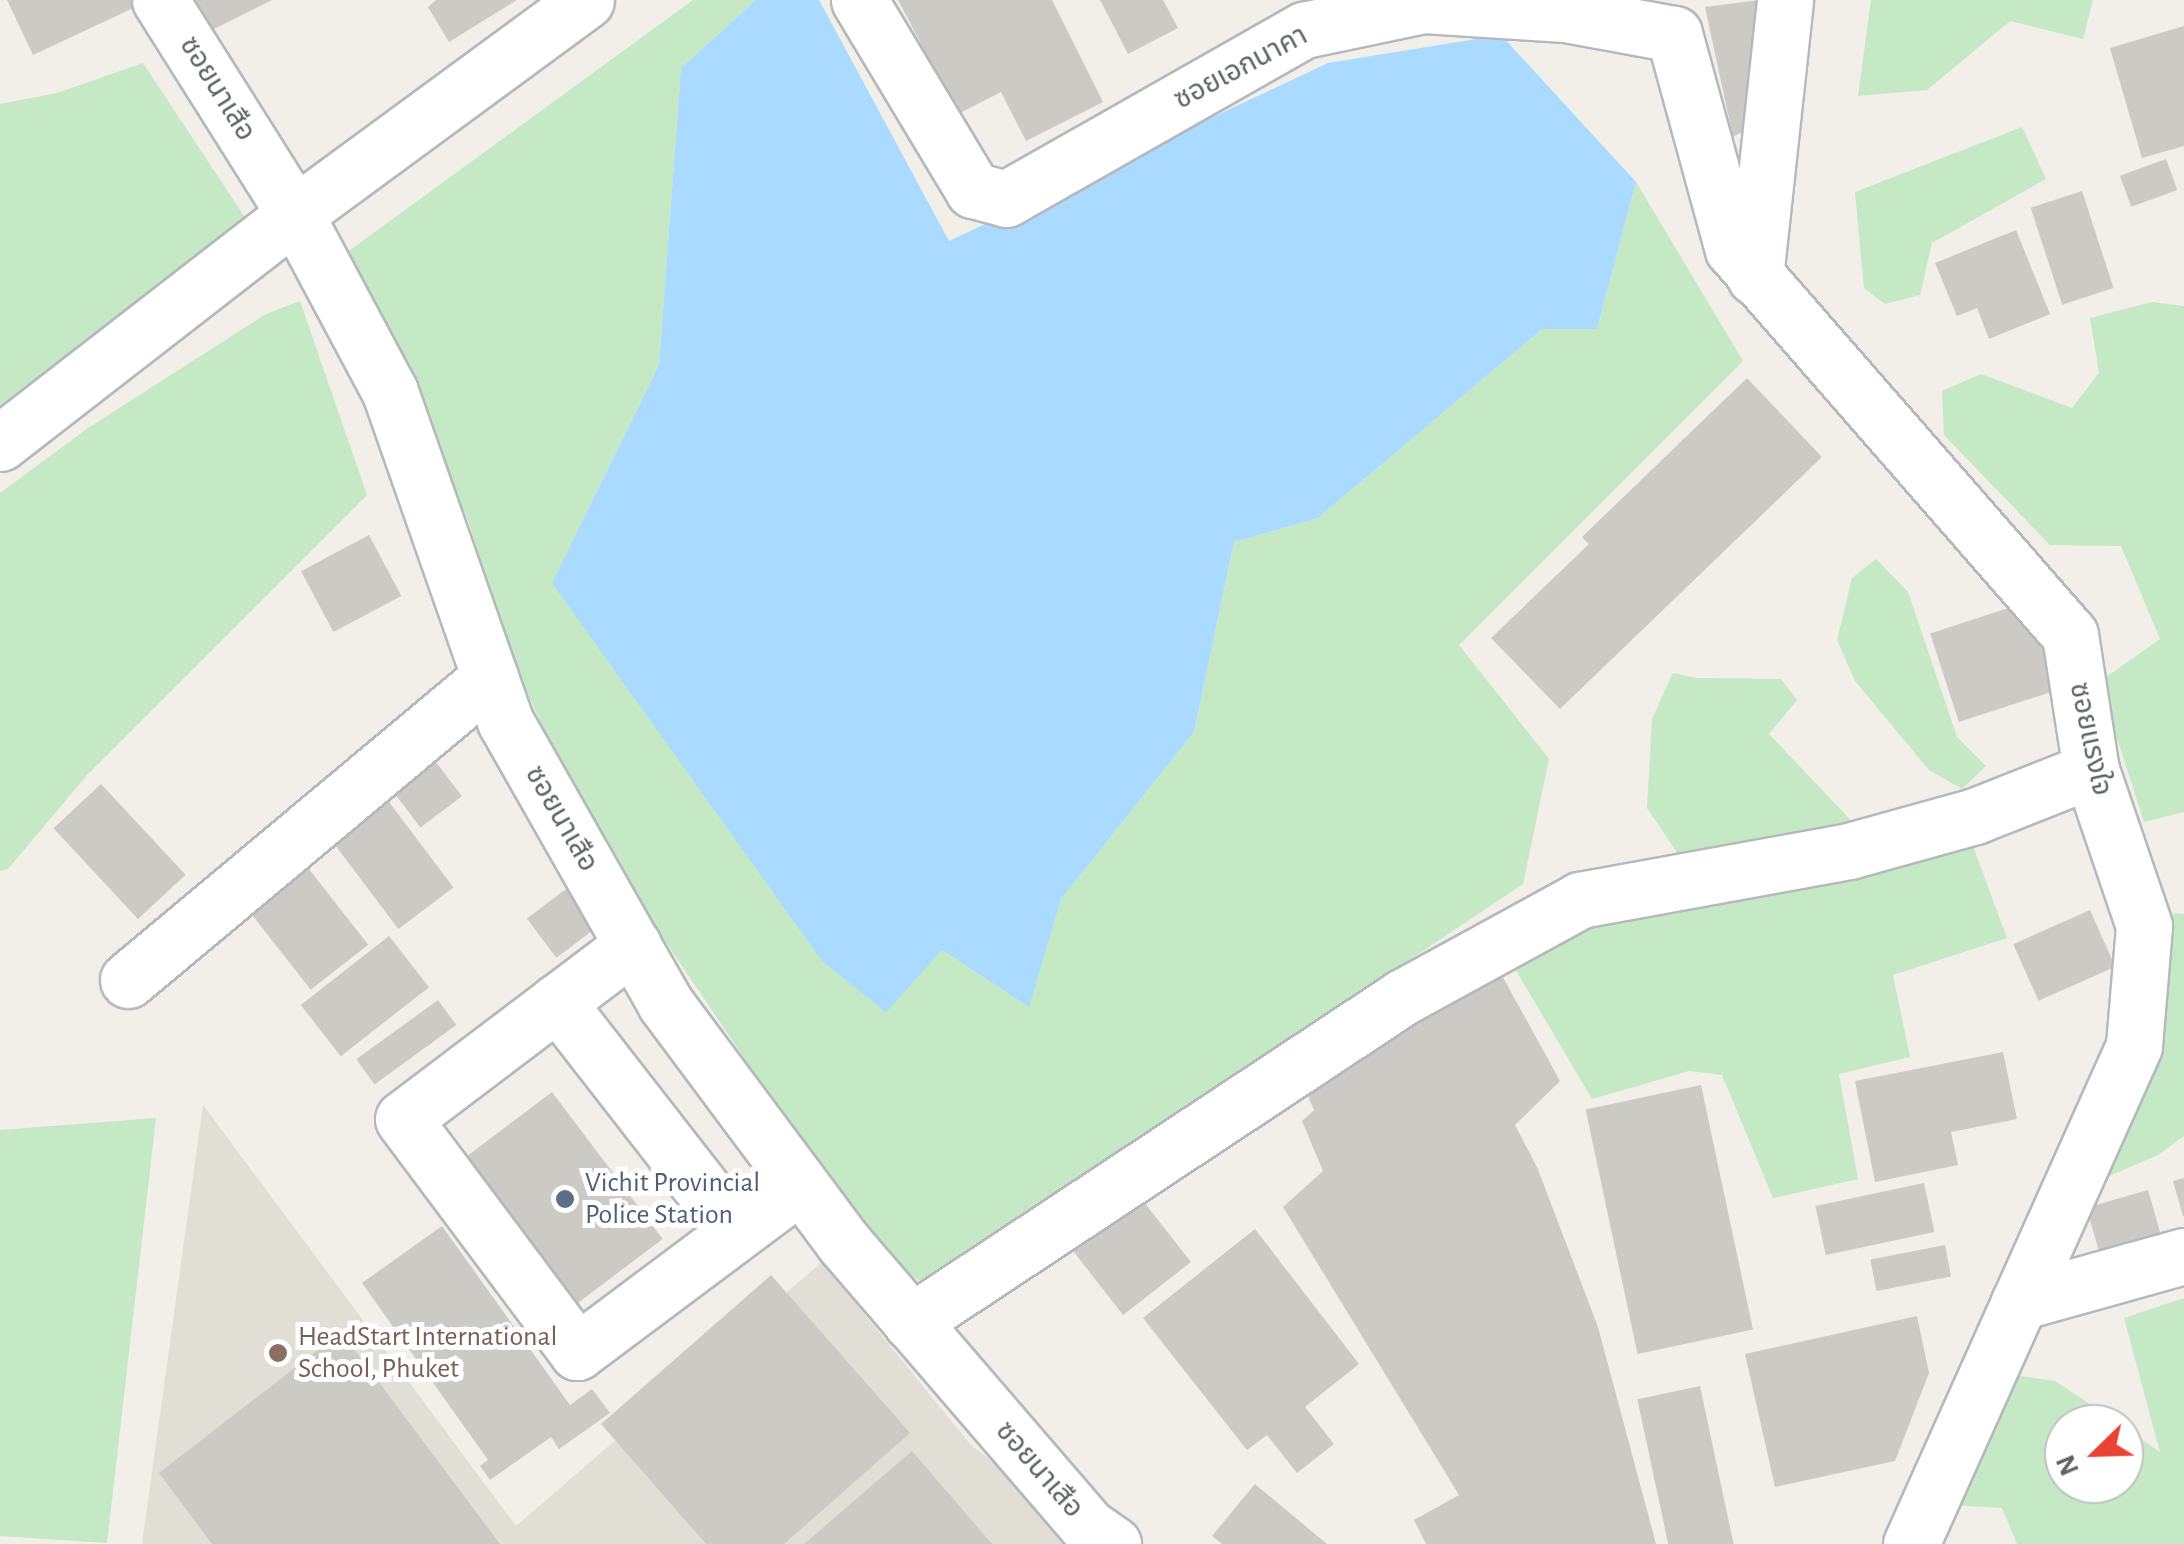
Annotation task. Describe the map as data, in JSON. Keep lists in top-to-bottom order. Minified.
{"streets":{"street":["ซอยเอกนาคา","ซอยนาเสือ","ซอยแรงใจ"]},"crossings":[["ซอยเอกนาคา","ซอยแรงใจ"]],"places":["Vichit Provincial Police Station","HeadStart International School, Phuket"],"north":"bottom left"}
